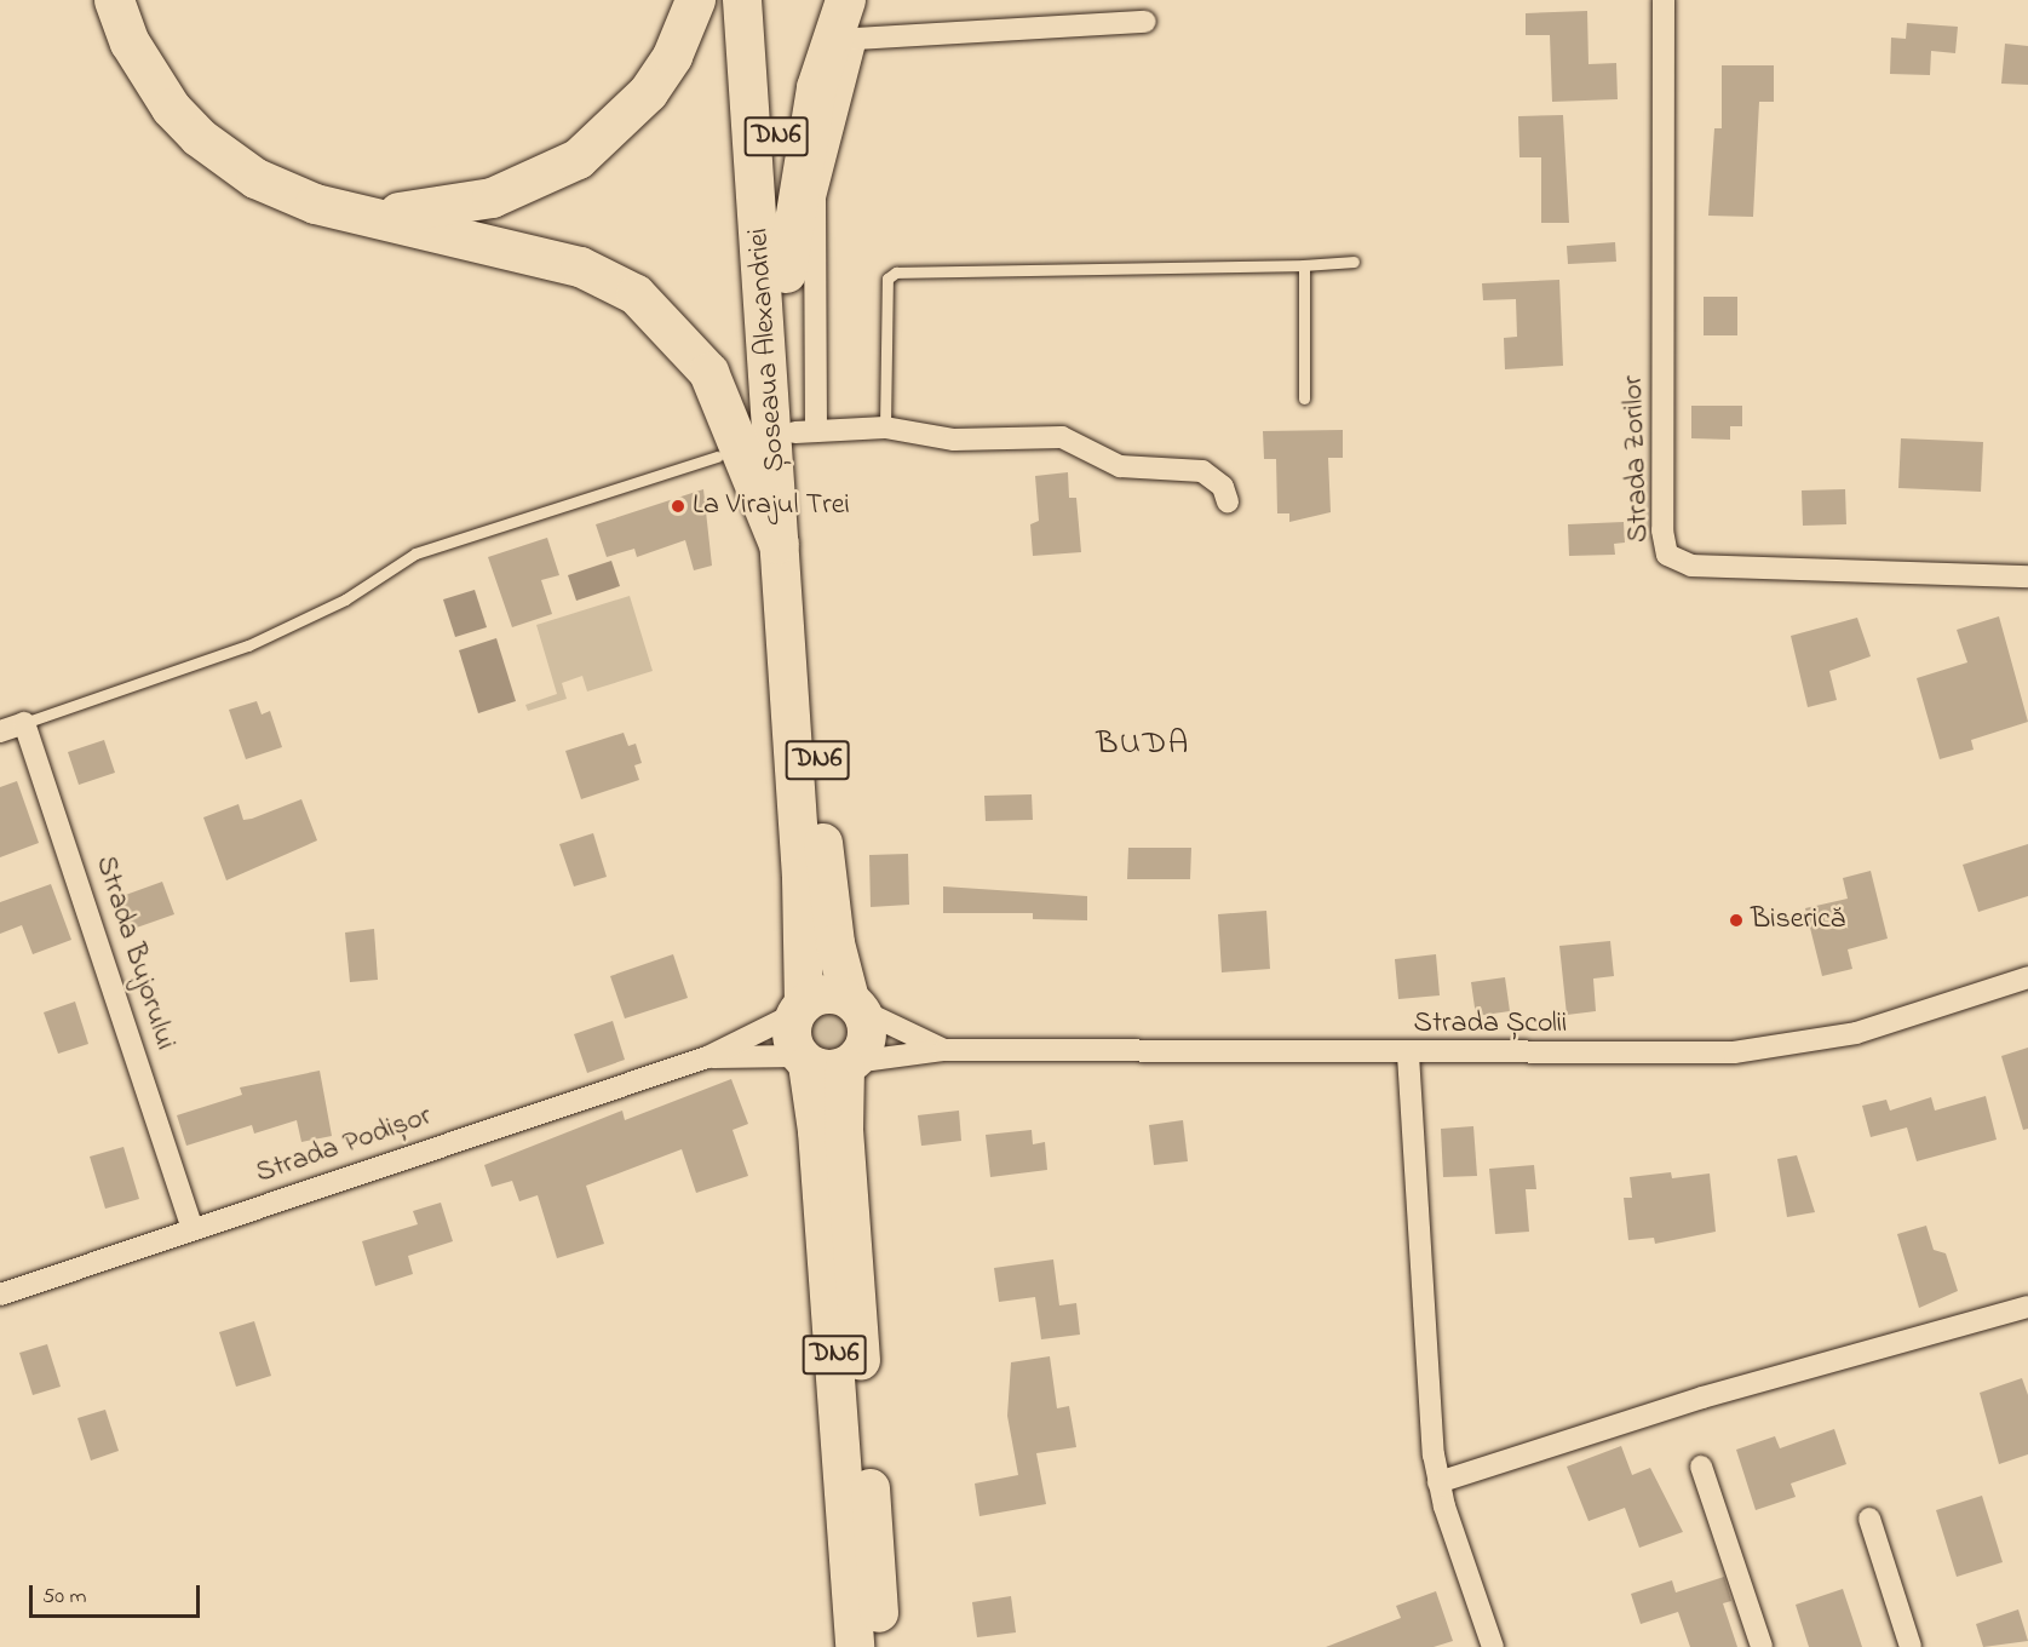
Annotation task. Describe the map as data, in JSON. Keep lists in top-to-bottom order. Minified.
{"streets":{"highway":["DN6","Șoseaua Alexandriei"],"street":["Strada Zorilor","Strada Bujorului","Strada Școlii","Strada Podișor"]},"crossings":[["Șoseaua Alexandriei","Strada Școlii"],["Șoseaua Alexandriei","Strada Podișor"],["Strada Bujorului","Strada Podișor"],["Strada Școlii","Strada Podișor"]],"districts":["BUDA"],"places":["La Virajul Trei","Biserică"],"scale_bar":"50 m"}
